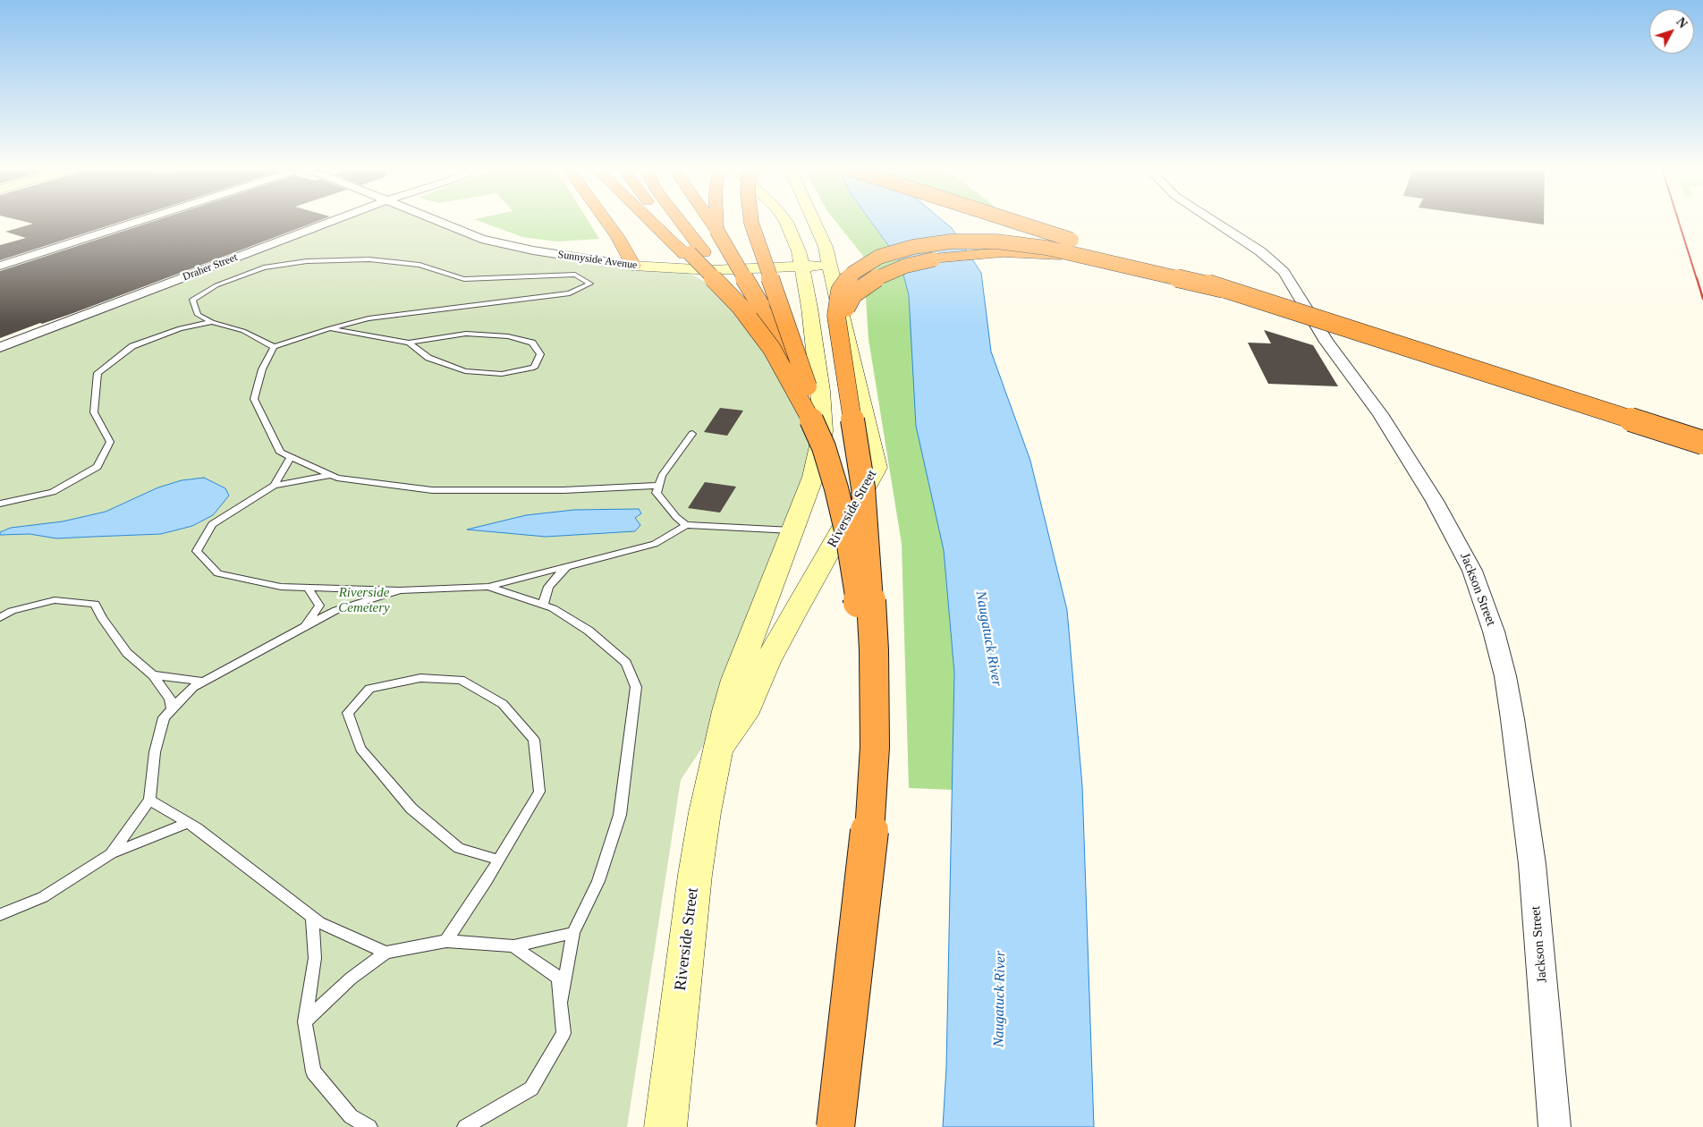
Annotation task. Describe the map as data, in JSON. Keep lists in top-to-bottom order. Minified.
{"streets":{"street":["Sunnyside Avenue","Draher Street","Riverside Street","Jackson Street"]},"crossings":[["Sunnyside Avenue","Riverside Street"]],"water":["Naugatuck River"],"parks":["Riverside Cemetery"],"north":"top right"}
